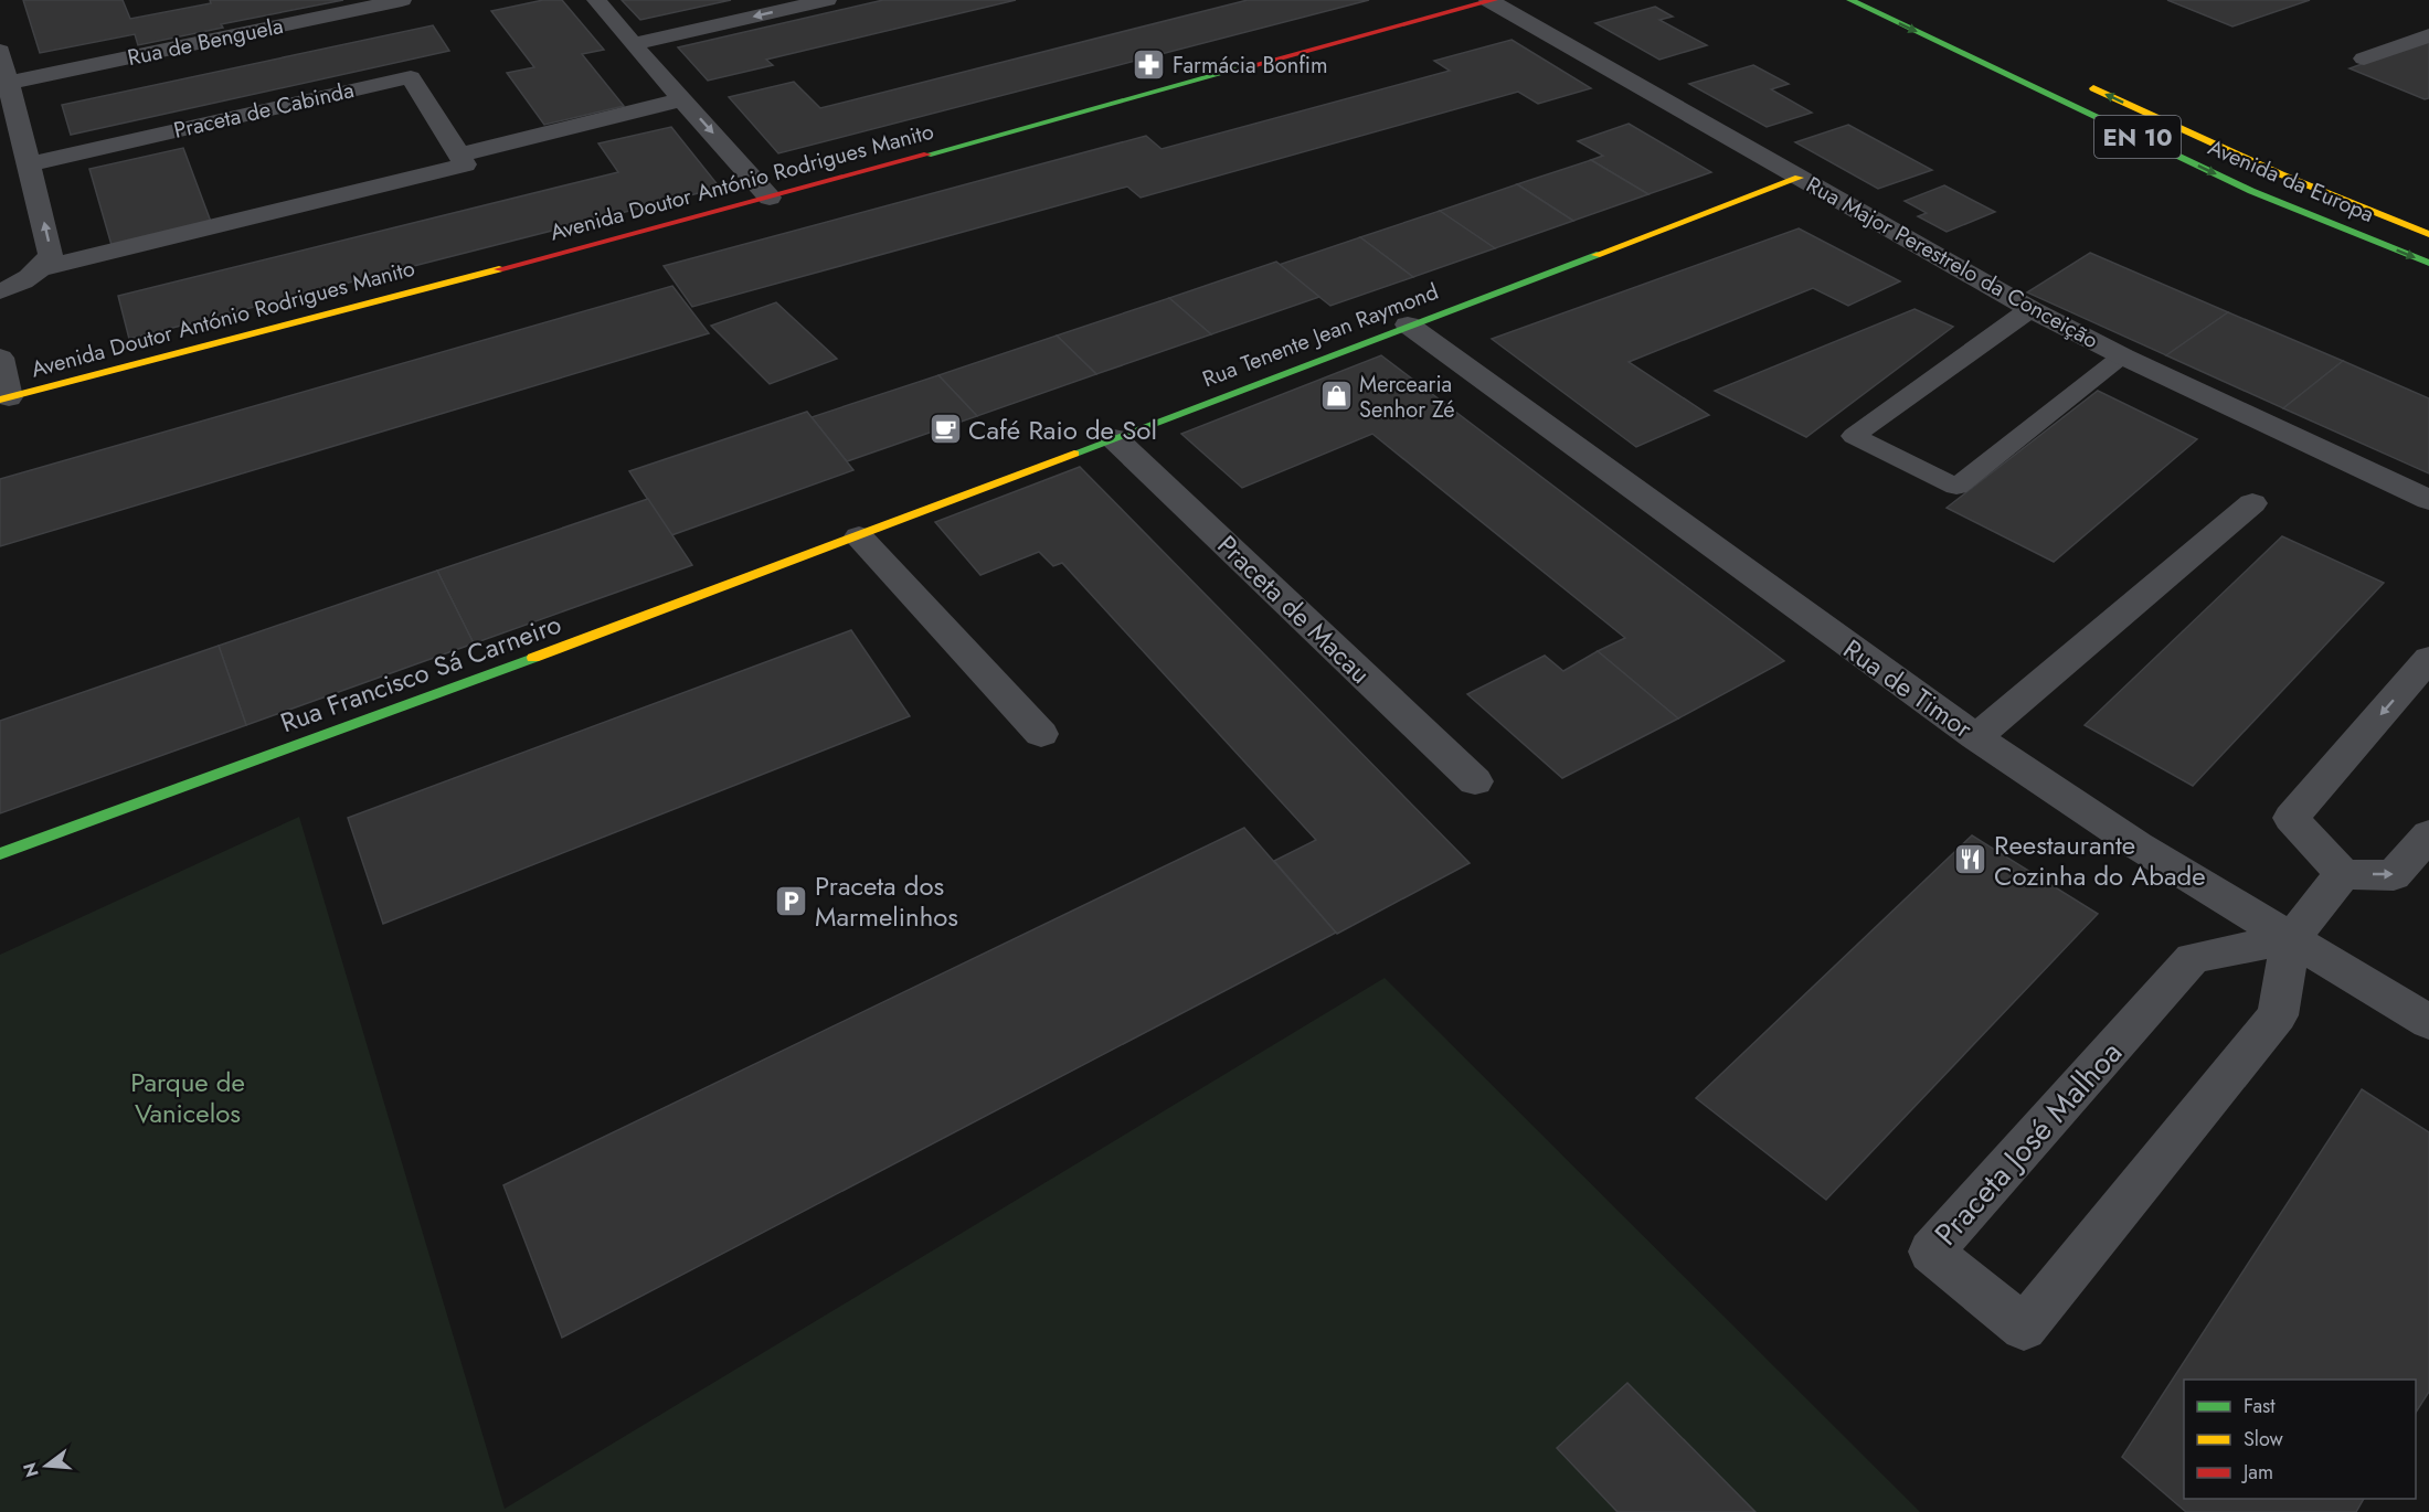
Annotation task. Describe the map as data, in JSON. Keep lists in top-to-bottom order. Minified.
{"streets":{"street":["Rua de Benguela","Praceta de Cabinda","EN 10","Avenida da Europa","Avenida Doutor António Rodrigues Manito","Rua Major Perestrelo da Conceição","Rua Tenente Jean Raymond","Praceta de Macau","Rua Francisco Sá Carneiro","Rua de Timor","Praceta José Malhoa"]},"crossings":[["Avenida Doutor António Rodrigues Manito","Rua Major Perestrelo da Conceição"],["Rua Major Perestrelo da Conceição","Rua Tenente Jean Raymond"],["Rua Tenente Jean Raymond","Praceta de Macau"],["Rua Tenente Jean Raymond","Rua Francisco Sá Carneiro"],["Rua Tenente Jean Raymond","Rua de Timor"],["Rua de Timor","Praceta José Malhoa"]],"parks":["Parque de Vanicelos"],"places":{"pharmacy":["Farmácia Bonfim"],"shop":["Mercearia Senhor Zé"],"cafe":["Café Raio de Sol"],"restaurant":["Reestaurante Cozinha do Abade"],"parking":["Praceta dos Marmelinhos"]},"legend":["Fast","Slow","Jam"],"north":"left"}
